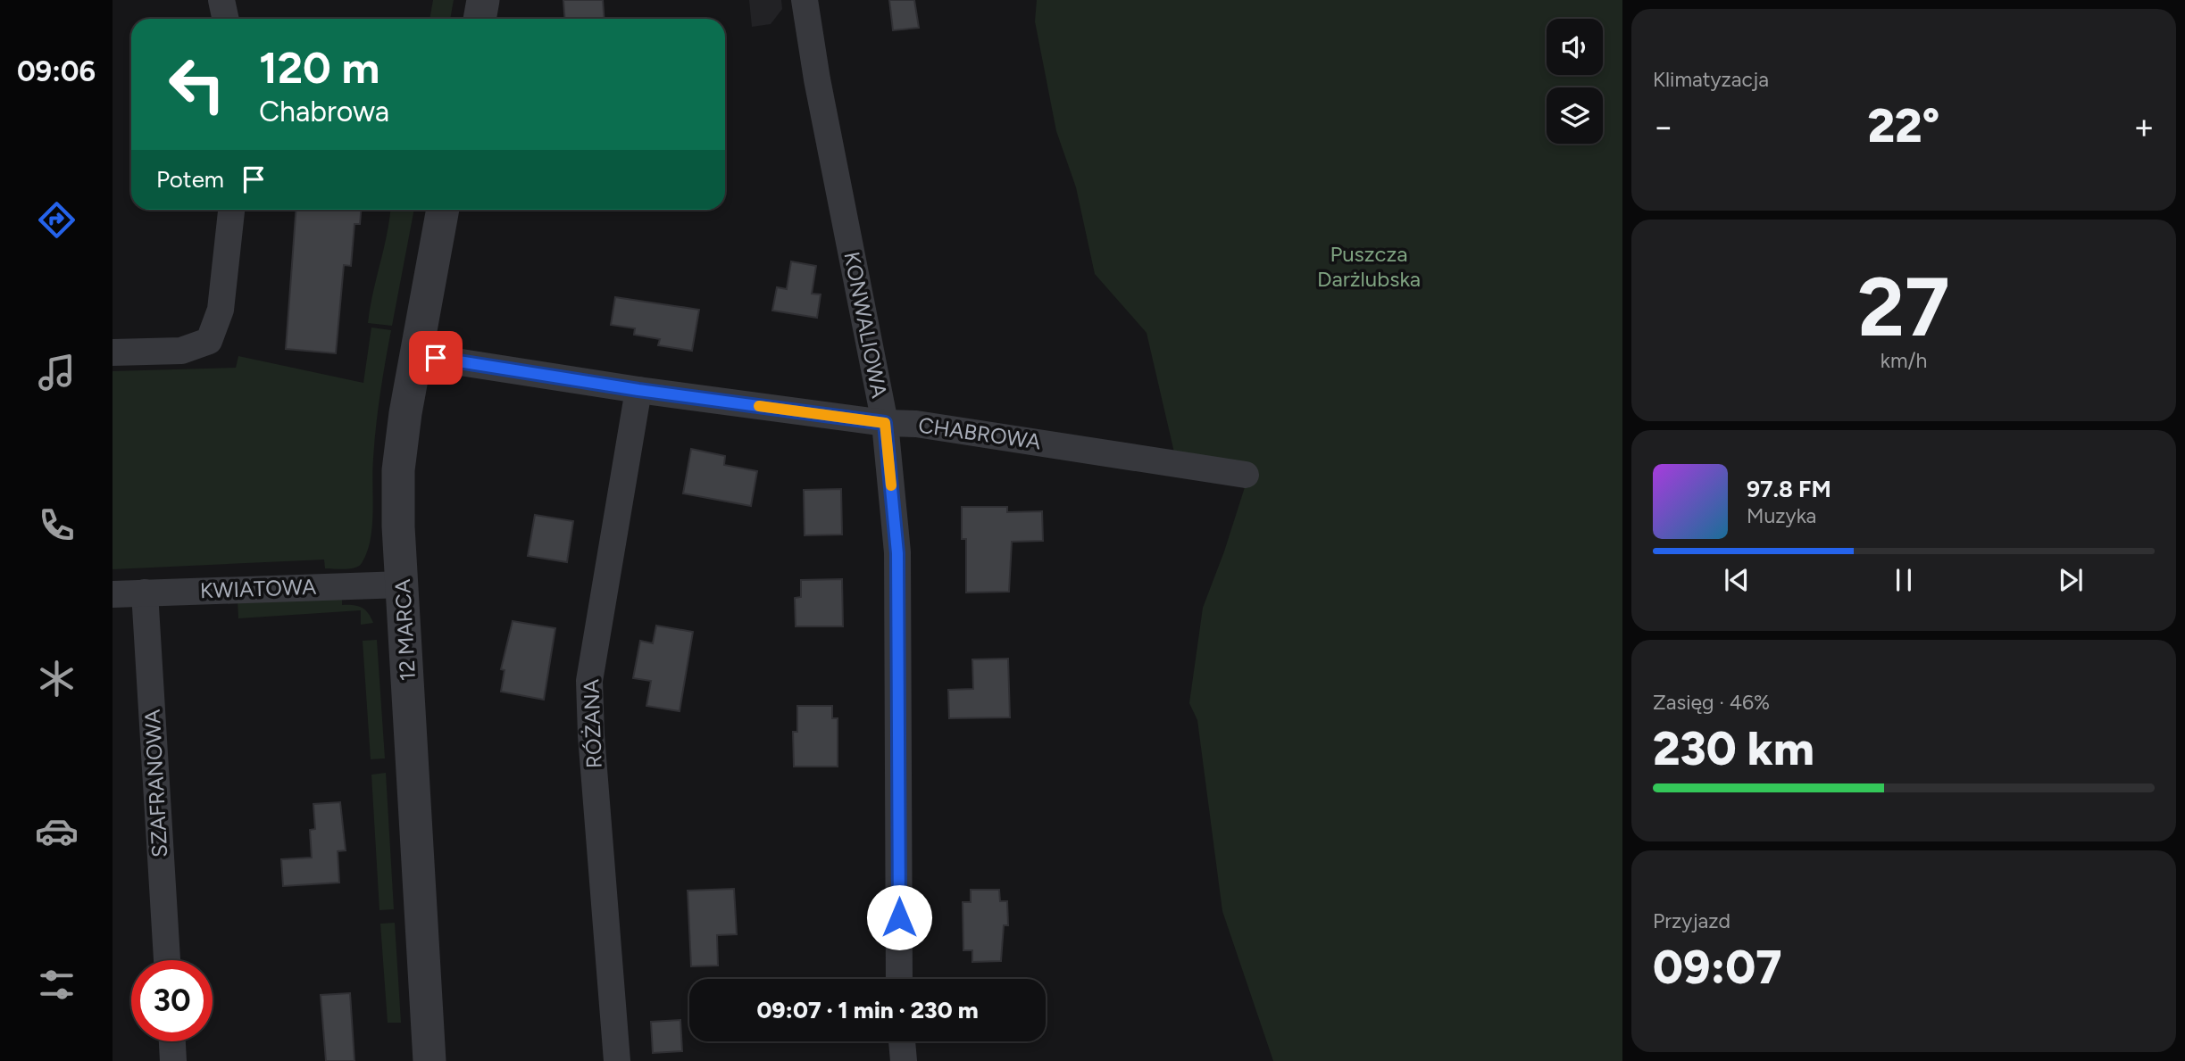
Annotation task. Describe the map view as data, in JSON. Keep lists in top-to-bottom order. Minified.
{"streets":{"street":["KONWALIOWA","CHABROWA","KWIATOWA","12 MARCA","RÓŻANA","SZAFRANOWA"]},"crossings":[["KONWALIOWA","CHABROWA"],["CHABROWA","12 MARCA"],["CHABROWA","RÓŻANA"],["KWIATOWA","12 MARCA"],["KWIATOWA","SZAFRANOWA"]],"parks":["Puszcza Darżlubska"],"page":{"tabs":"09:06","tile":["Klimatyzacja",["27","km/h"],["Zasięg · 46%","230 km"],["Przyjazd","09:07"]],"turn":["120 m","Chabrowa"],"heat":["−","22°","+"],"then":"Potem","song":["97.8 FM","Muzyka"],"limit":"30","trip":"09:07 · 1 min · 230 m"}}
